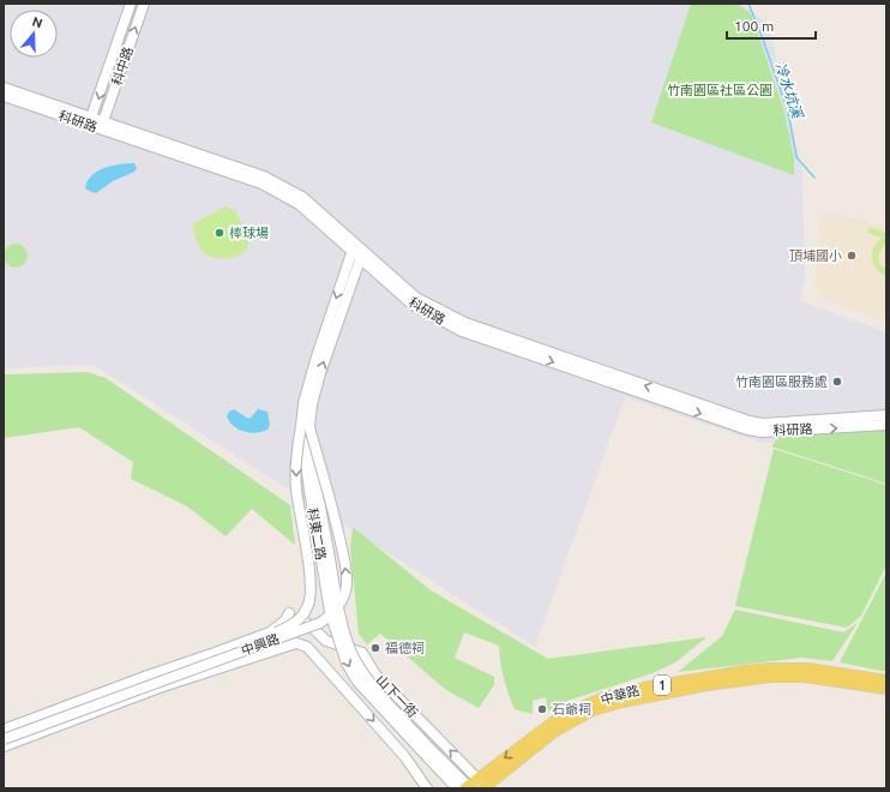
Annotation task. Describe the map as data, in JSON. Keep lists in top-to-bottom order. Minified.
{"streets":{"main road":["1","中華路"],"street":["科中路","科研路","科東二路","中興路","山下一街"]},"crossings":[["科中路","科研路"],["科研路","科東二路"],["科東二路","中興路"],["科東二路","中華路"],["中興路","山下一街"],["中華路","山下一街"]],"one_way":["山下一街"],"water":["冷水坑溪"],"parks":["竹南園區社區公園"],"places":["棒球場","頂埔國小","竹南園區服務處","福德祠","石爺祠"],"scale_bar":"100 m","north":"top"}
